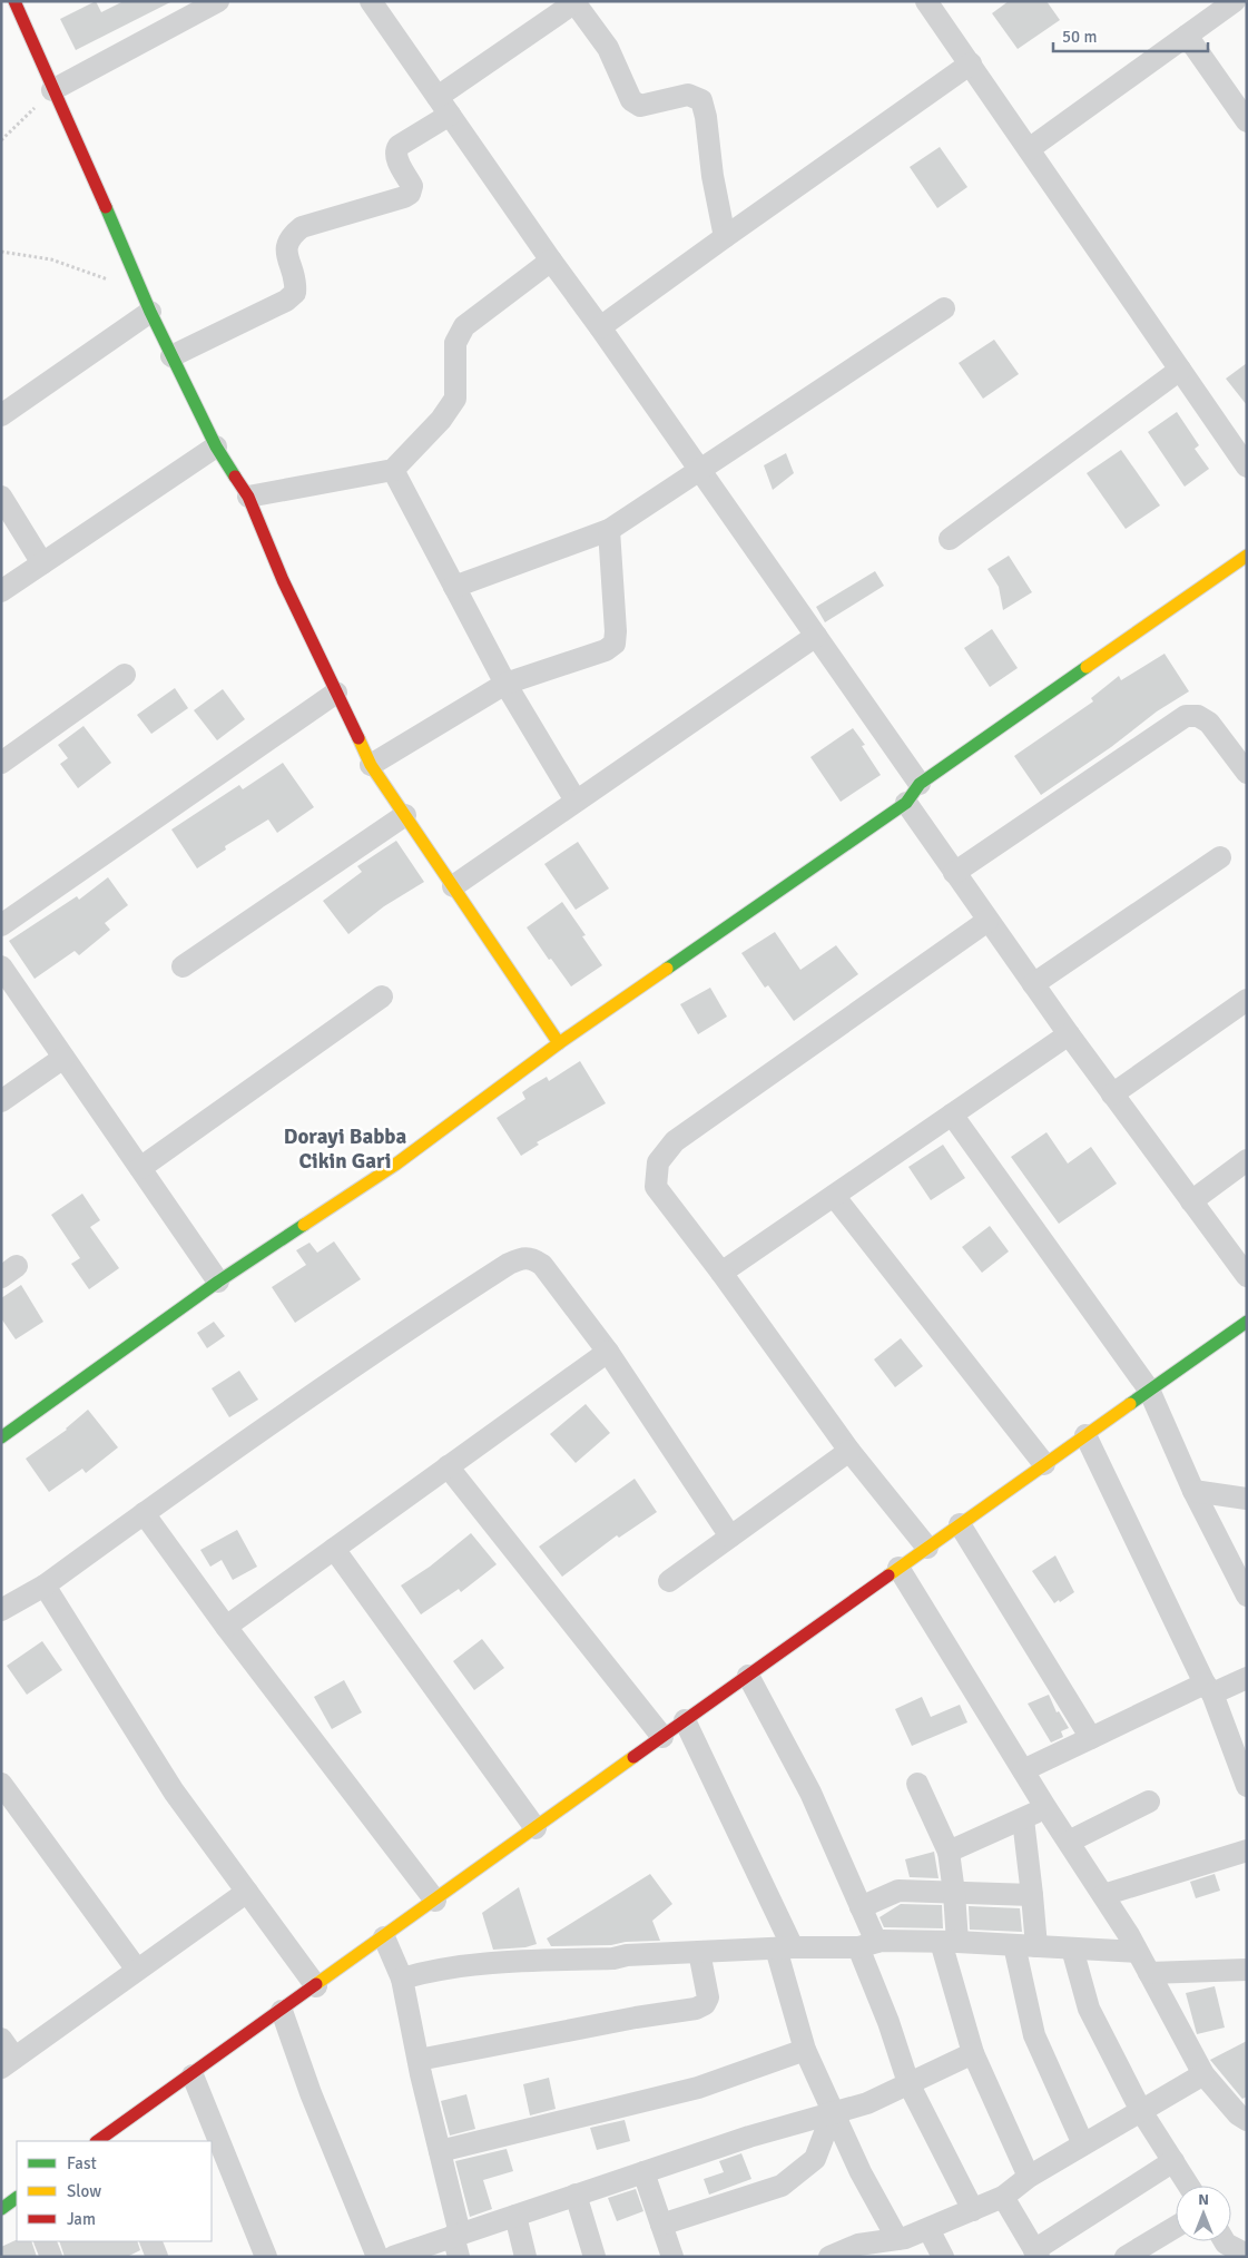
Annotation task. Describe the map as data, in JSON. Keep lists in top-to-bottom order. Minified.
{"districts":["Dorayi Babba Cikin Gari"],"legend":["Fast","Slow","Jam"],"scale_bar":"50 m","north":"top"}
